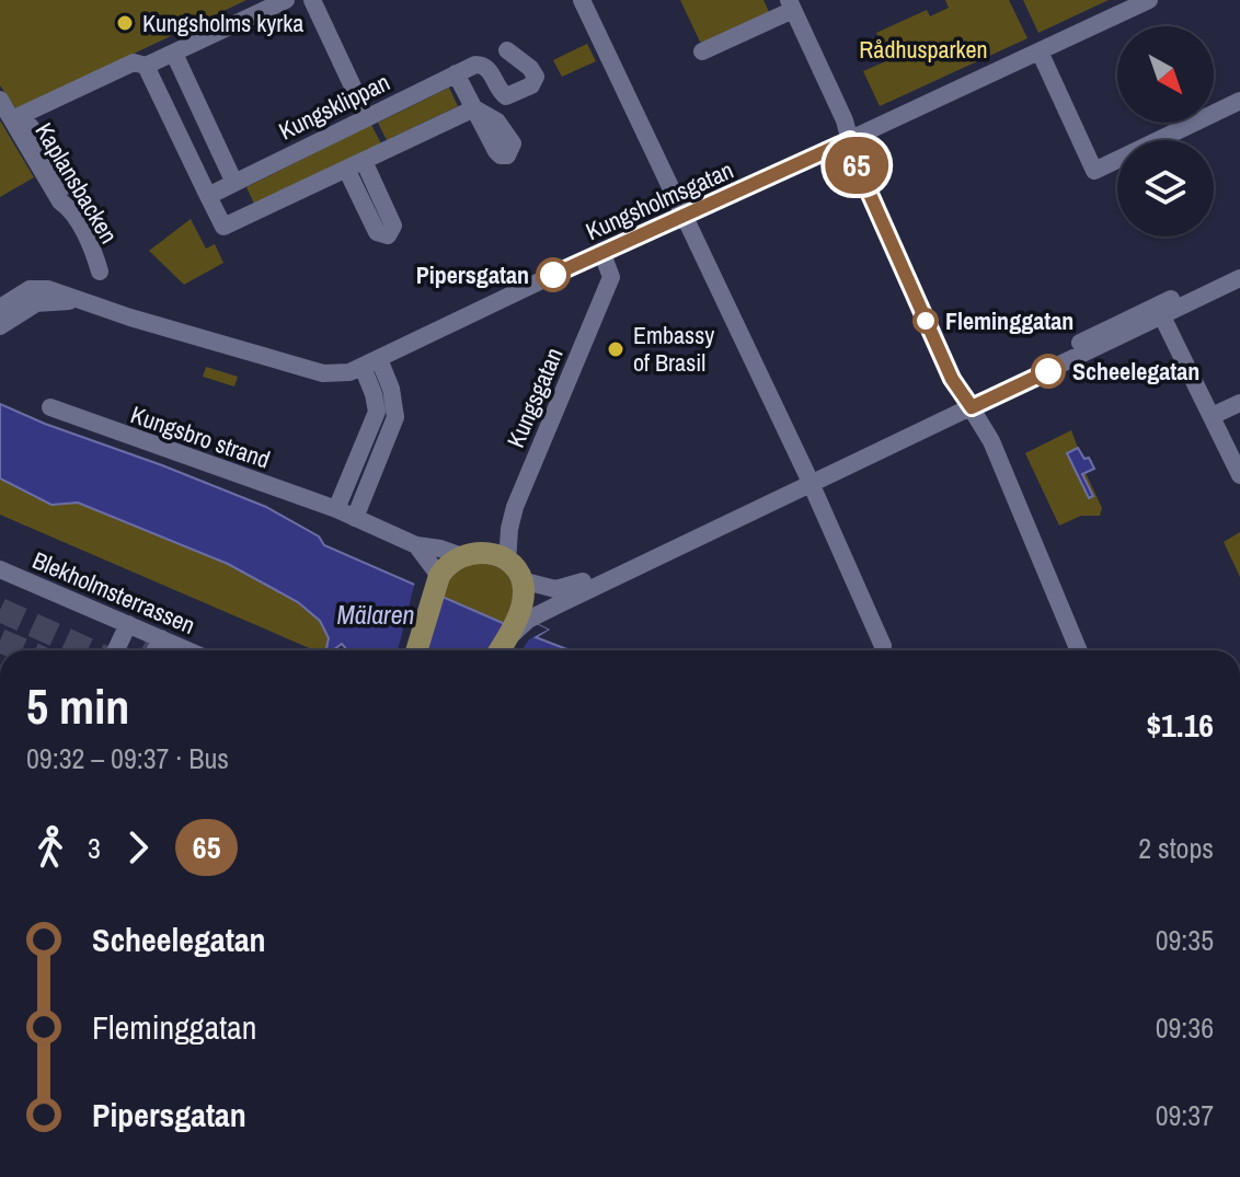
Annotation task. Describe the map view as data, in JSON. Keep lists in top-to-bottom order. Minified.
{"streets":{"street":["Kungsklippan","Kaplansbacken","Kungsholmsgatan","Kungsgatan","Kungsbro strand","Blekholmsterrassen"]},"crossings":[["Kungsholmsgatan","Kungsgatan"]],"water":["Mälaren"],"parks":["Rådhusparken"],"places":["Kungsholms kyrka","Pipersgatan","Fleminggatan","Embassy of Brasil","Scheelegatan"],"lines":["bus line 65"],"north":"bottom right","page":{"on_map":"65","heading":["5 min","09:32 – 09:37 · Bus","$1.16"],"legs":["3","65","2 stops"],"list":[{"name":"Scheelegatan","value":"09:35"},{"name":"Fleminggatan","value":"09:36"},{"name":"Pipersgatan","value":"09:37"}]}}
